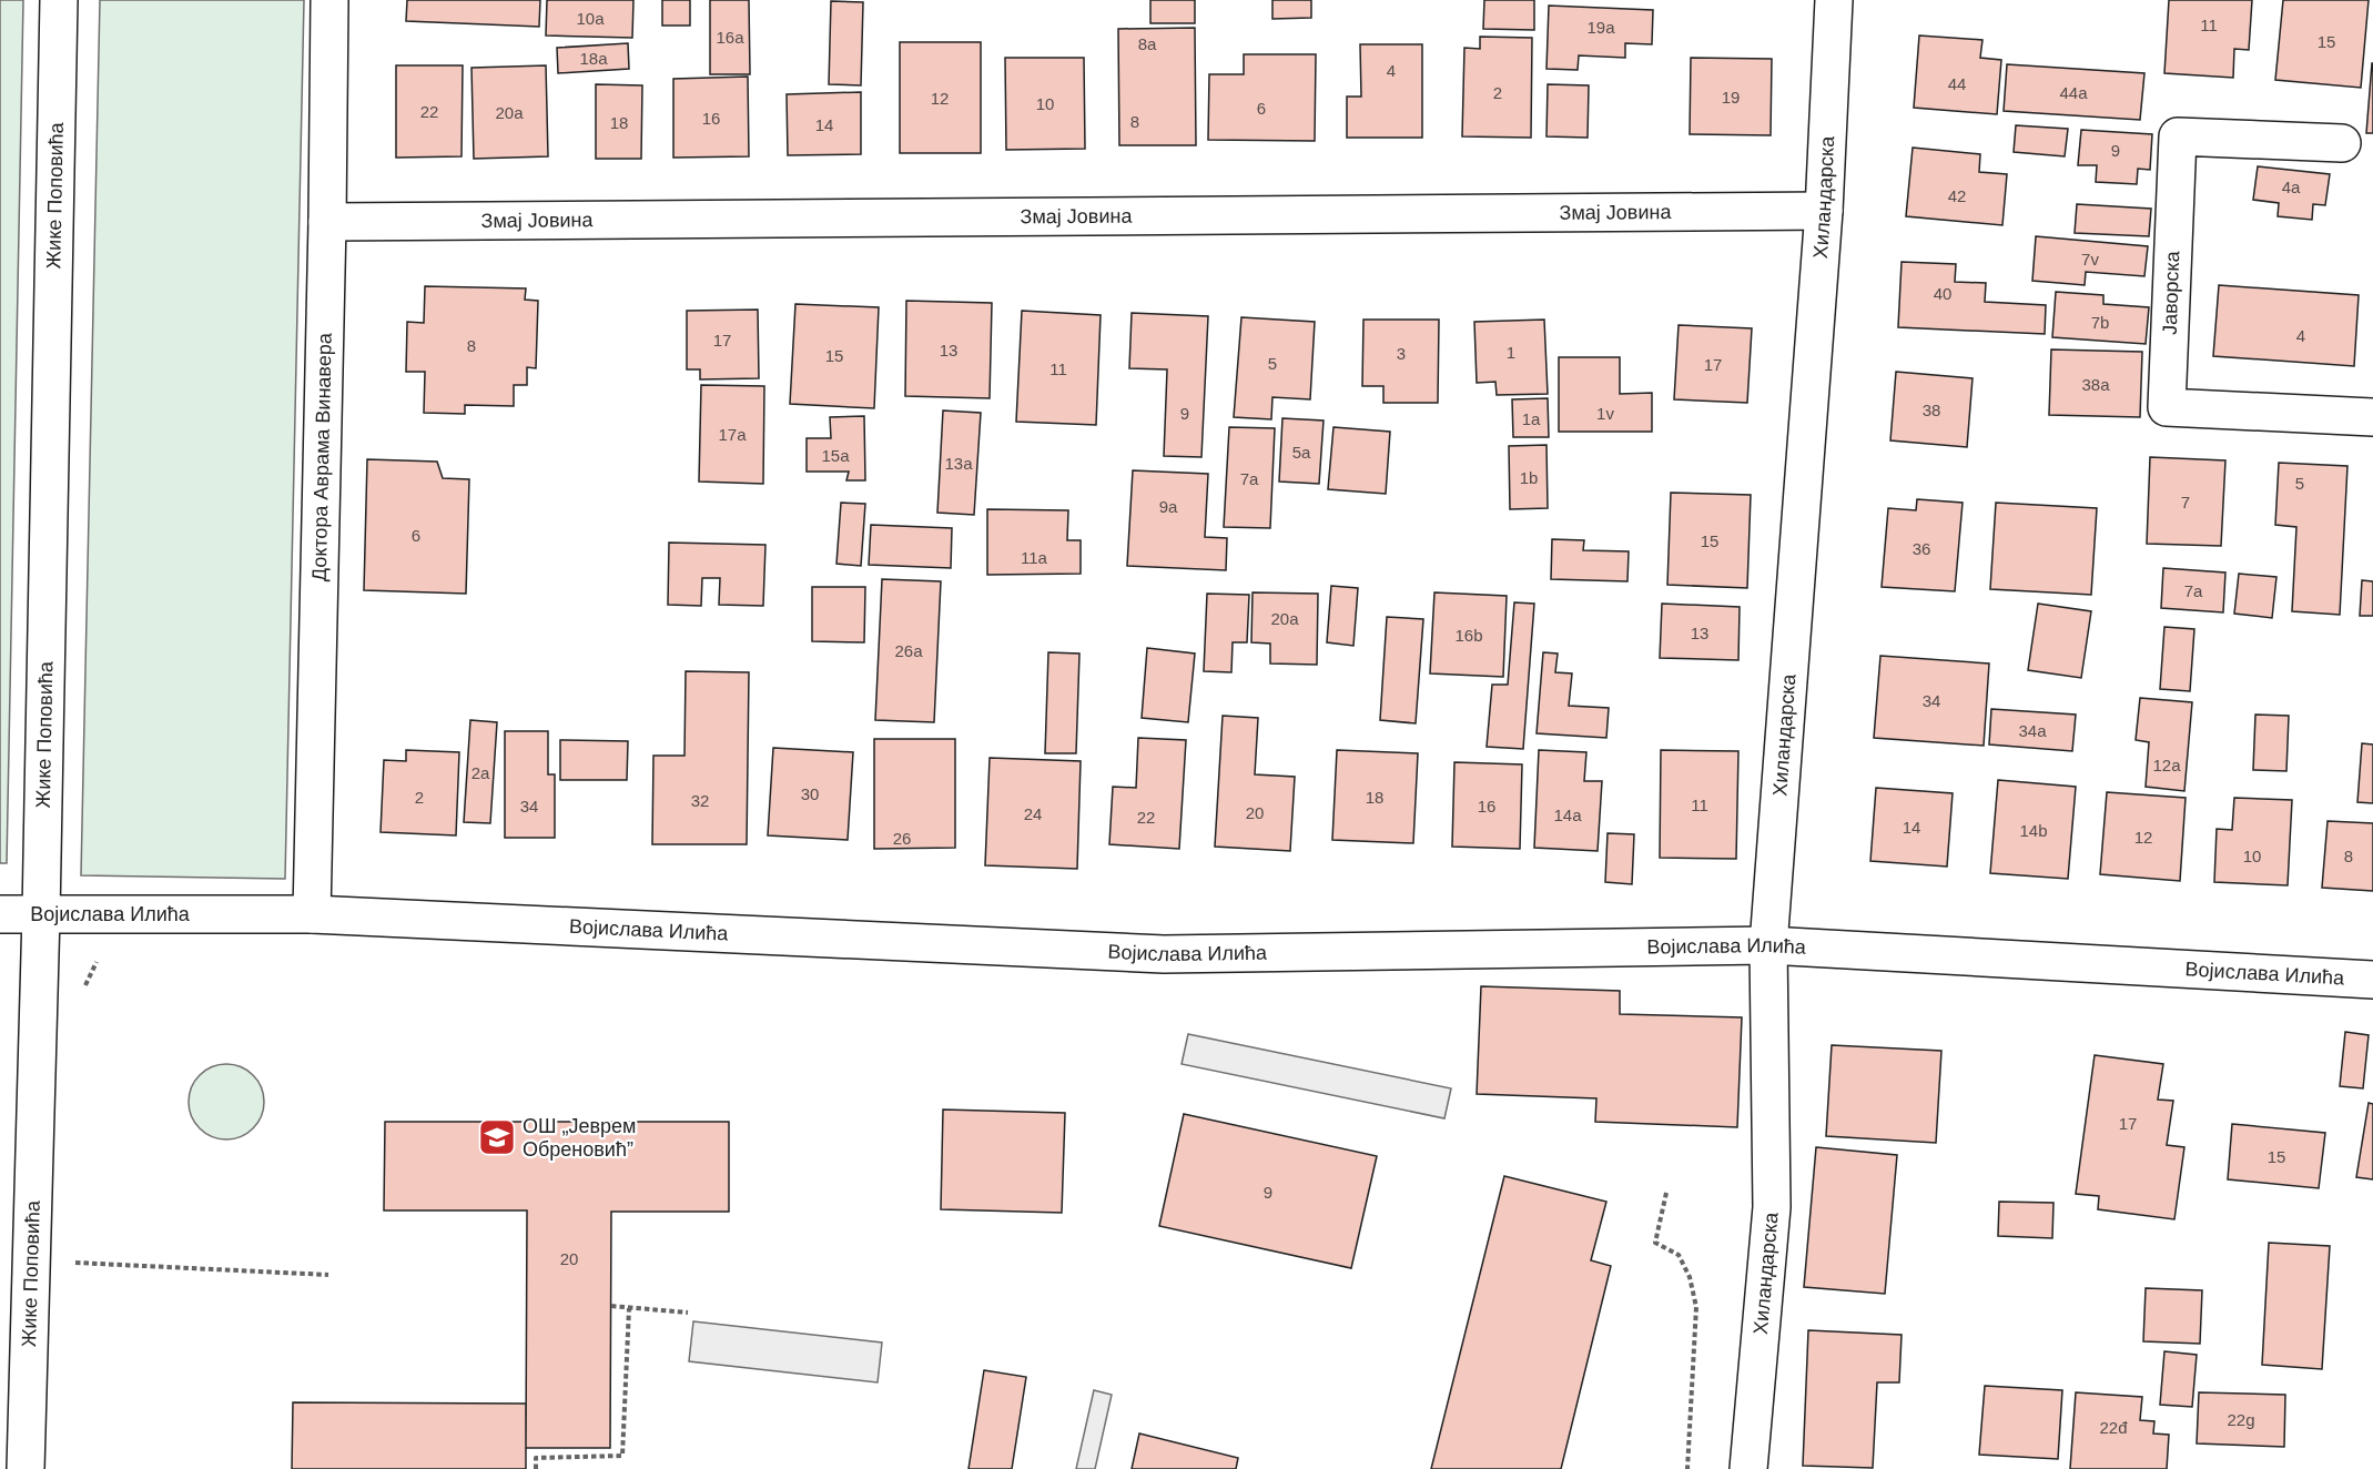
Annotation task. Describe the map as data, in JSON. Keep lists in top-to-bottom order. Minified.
{"streets":{"street":["Жике Поповића","Хиландарска","Змај Јовина","Јаворска","Доктора Аврама Винавера","Војислава Илића"]},"crossings":[["Жике Поповића","Војислава Илића"],["Хиландарска","Змај Јовина"],["Хиландарска","Војислава Илића"],["Змај Јовина","Доктора Аврама Винавера"],["Доктора Аврама Винавера","Војислава Илића"]],"places":{"school or university":["ОШ „Јеврем Обреновић”"]},"house_numbers":["10a","11","19a","16a","15","8a","18a","4","44","2","44a","19","12","10","6","22","20a","16","8","18","14","9","4a","42","7v","40","7b","4","17","8","13","1","3","15","5","17","11","38a","38","9","1v","1a","17a","5a","15a","13a","1b","7a","5","7","9a","6","15","36","11a","7a","20a","13","16b","26a","34","34a","12a","2a","30","2","18","32","11","34","16","20","24","14a","22","14","14b","12","26","10","8","17","15","9","20","22g","22đ"]}
